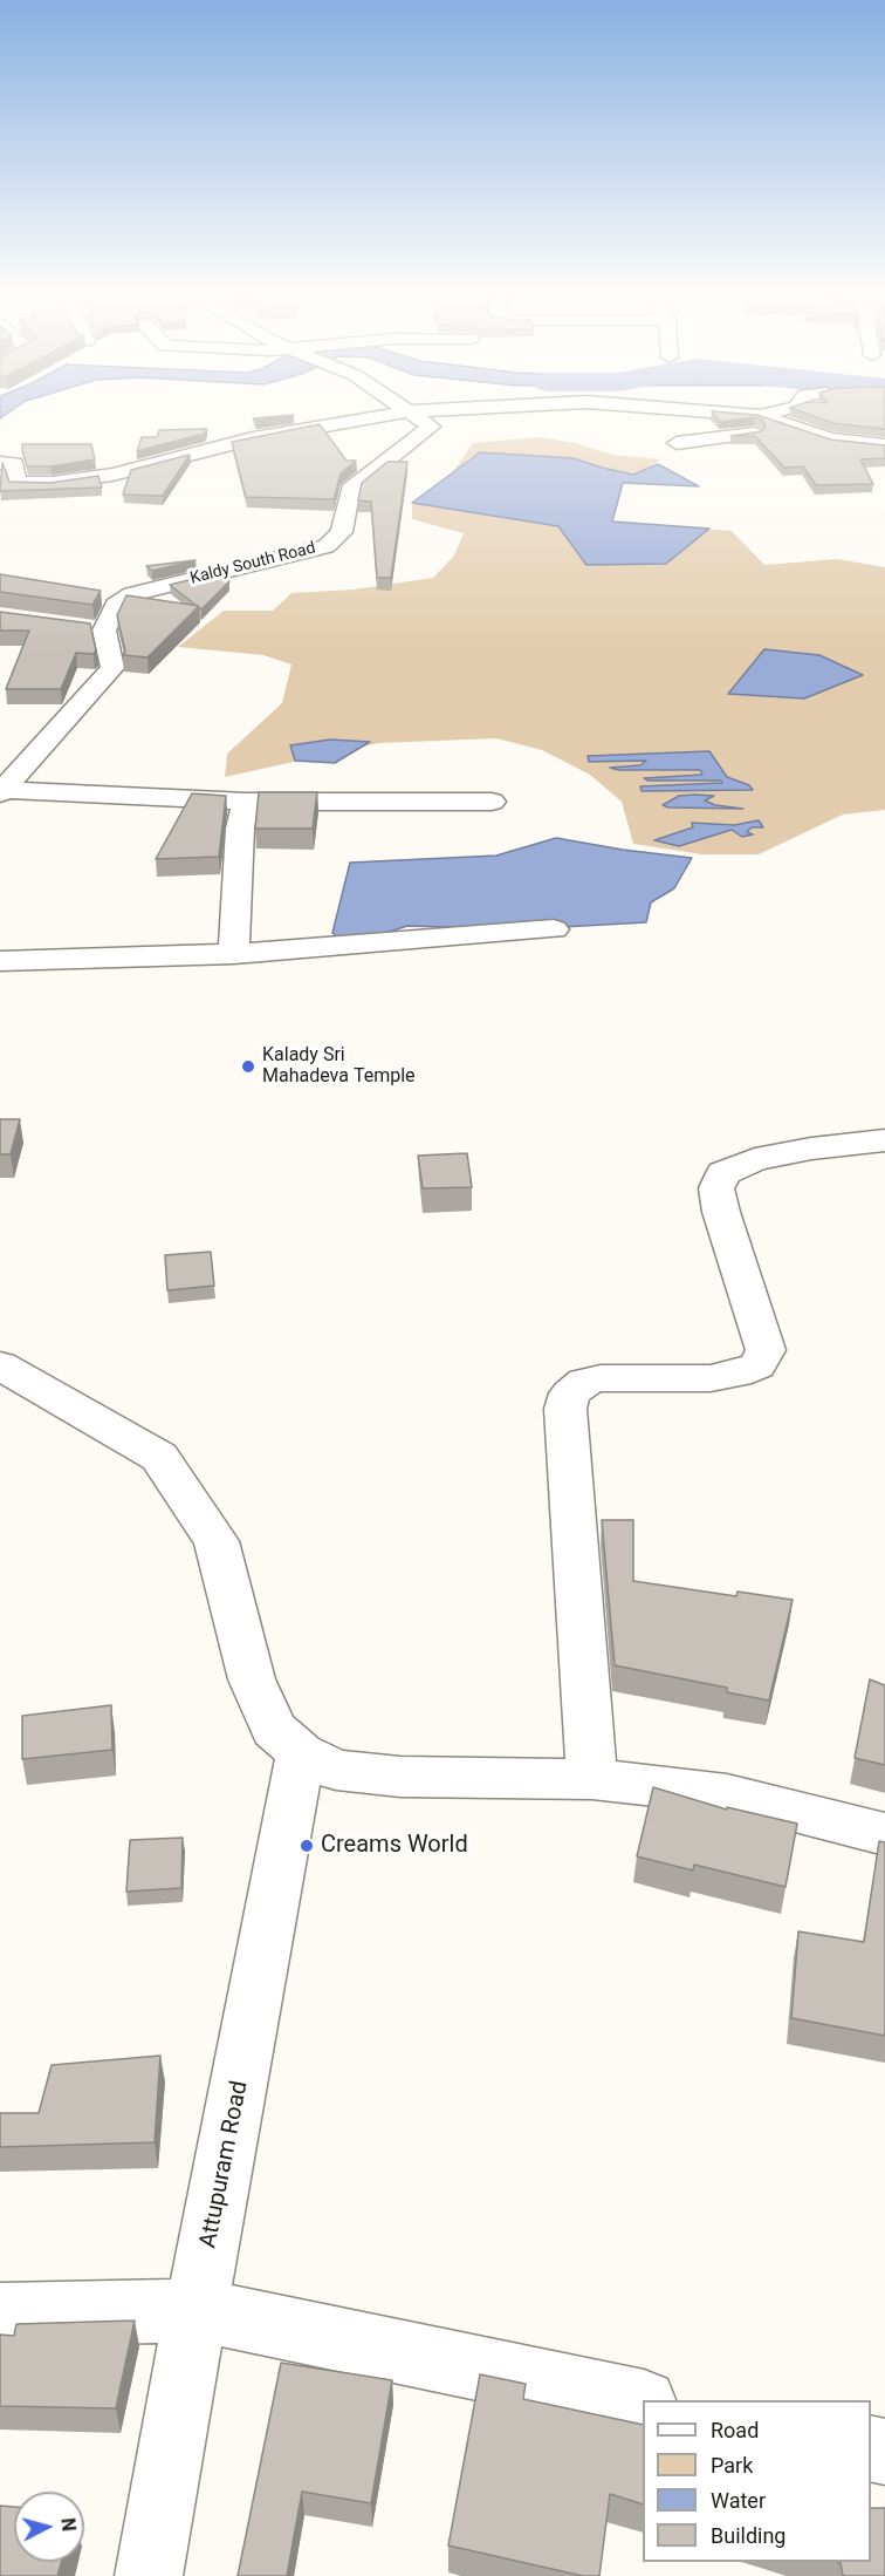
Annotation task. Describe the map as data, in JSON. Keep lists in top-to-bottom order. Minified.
{"streets":{"street":["Kaldy South Road","Attupuram Road"]},"places":["Kalady Sri Mahadeva Temple","Creams World"],"legend":["Road","Park","Water","Building"],"north":"right"}
